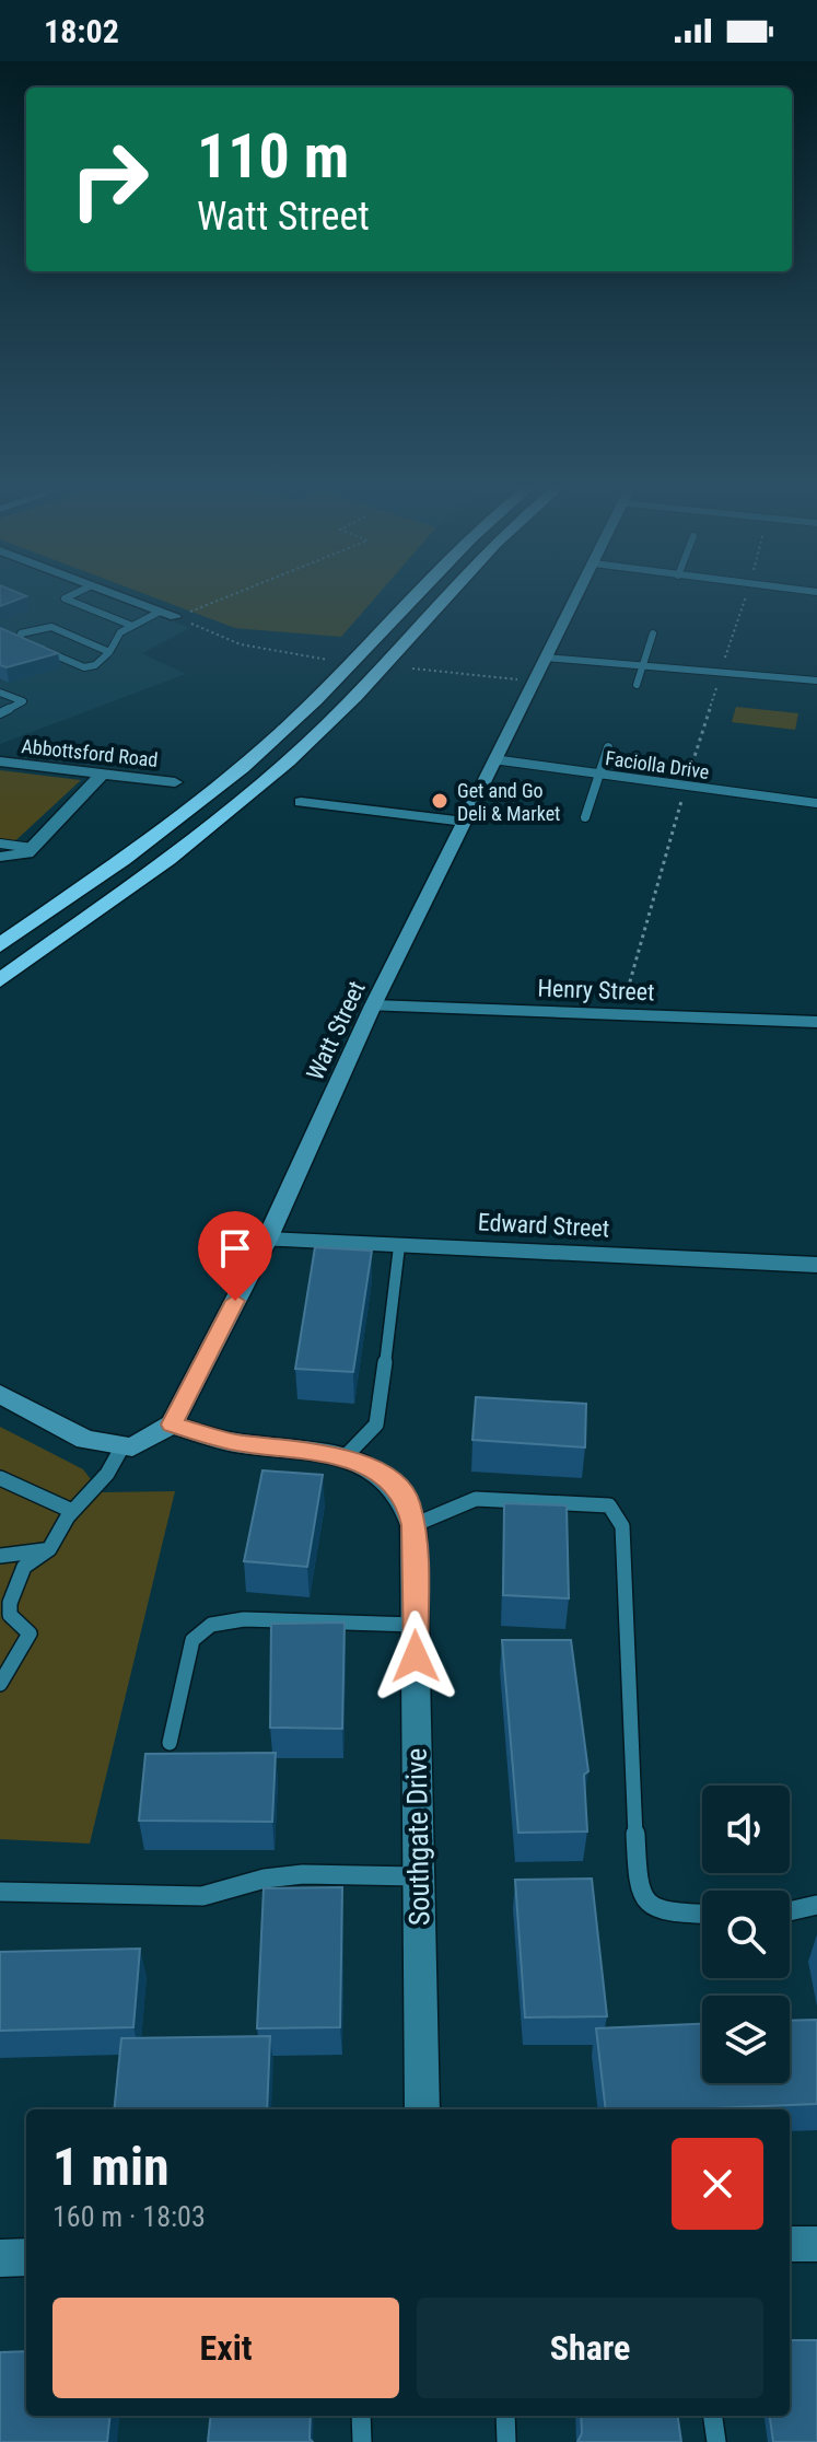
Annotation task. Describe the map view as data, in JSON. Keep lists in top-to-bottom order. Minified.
{"streets":{"street":["Abbottsford Road","Henry Street","Watt Street","Edward Street","Southgate Drive"],"lane":["Faciolla Drive"]},"crossings":[["Faciolla Drive","Watt Street"],["Henry Street","Watt Street"],["Watt Street","Edward Street"],["Watt Street","Southgate Drive"]],"places":["Get and Go Deli & Market"],"page":{"status":"18:02","turn":["110 m","Watt Street"],"heading":["1 min","160 m · 18:03"],"buttons":["Exit","Share"]}}
